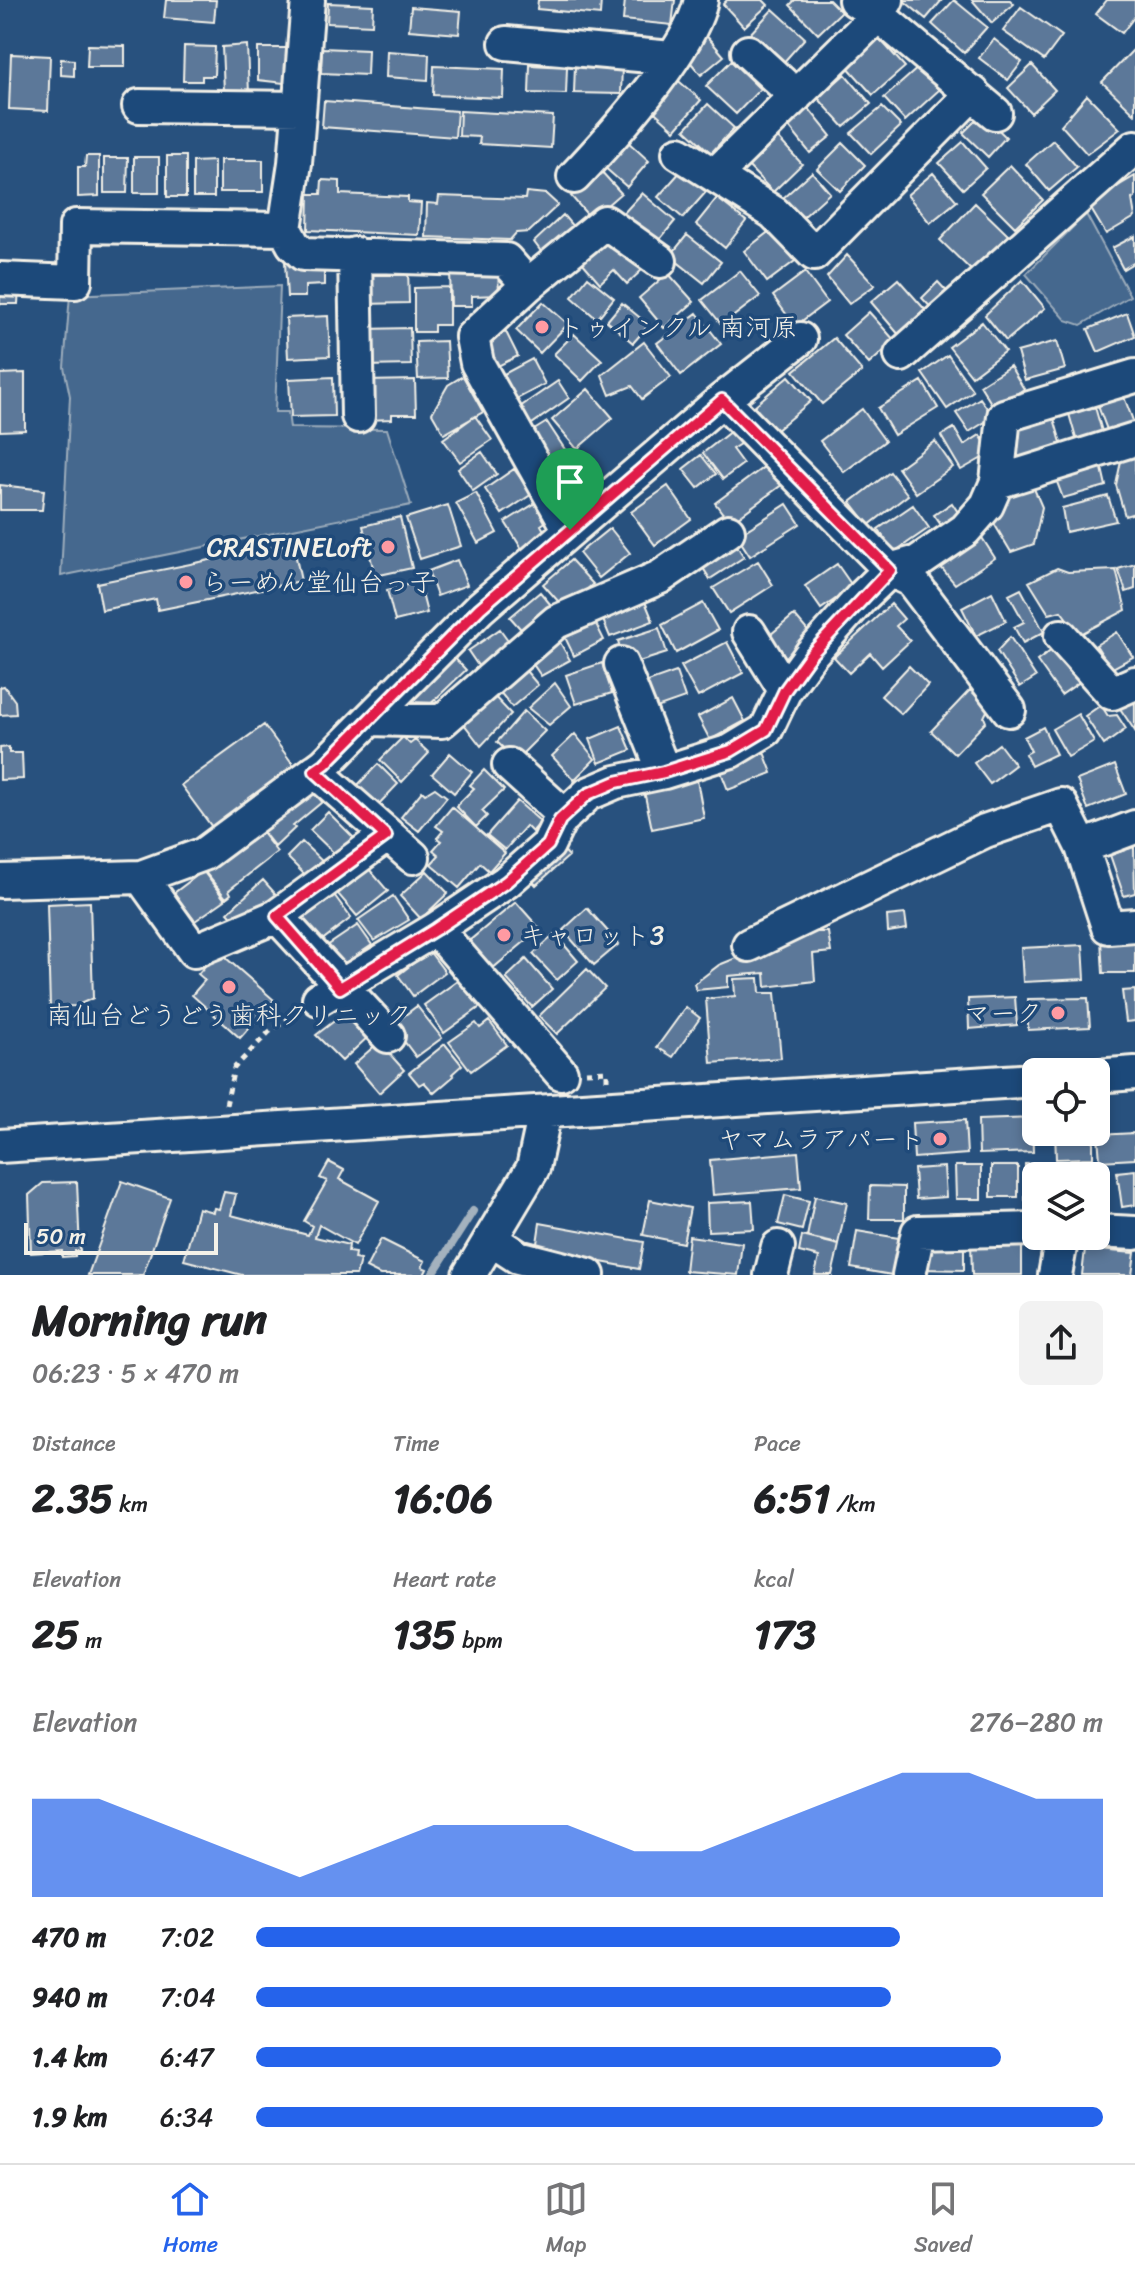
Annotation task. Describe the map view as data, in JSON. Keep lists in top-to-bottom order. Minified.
{"places":["トゥインクル 南河原","CRASTINELoft","らーめん堂仙台っ子","キャロット3","南仙台どうどう歯科クリニック","マーク","ヤマムラアパート"],"scale_bar":"50 m","page":{"scale":"50 m","heading":["Morning run","06:23 · 5 × 470 m"],"stats":[["Distance","2.35 km"],["Time","16:06"],["Pace","6:51 /km"],["Elevation","25 m"],["Heart rate","135 bpm"],["kcal","173"]],"chart":["Elevation","276–280 m"],"list":[{"name":"470 m","note":"7:02"},{"name":"940 m","note":"7:04"},{"name":"1.4 km","note":"6:47"},{"name":"1.9 km","note":"6:34"}],"tabs":["Home","Map","Saved"]}}
